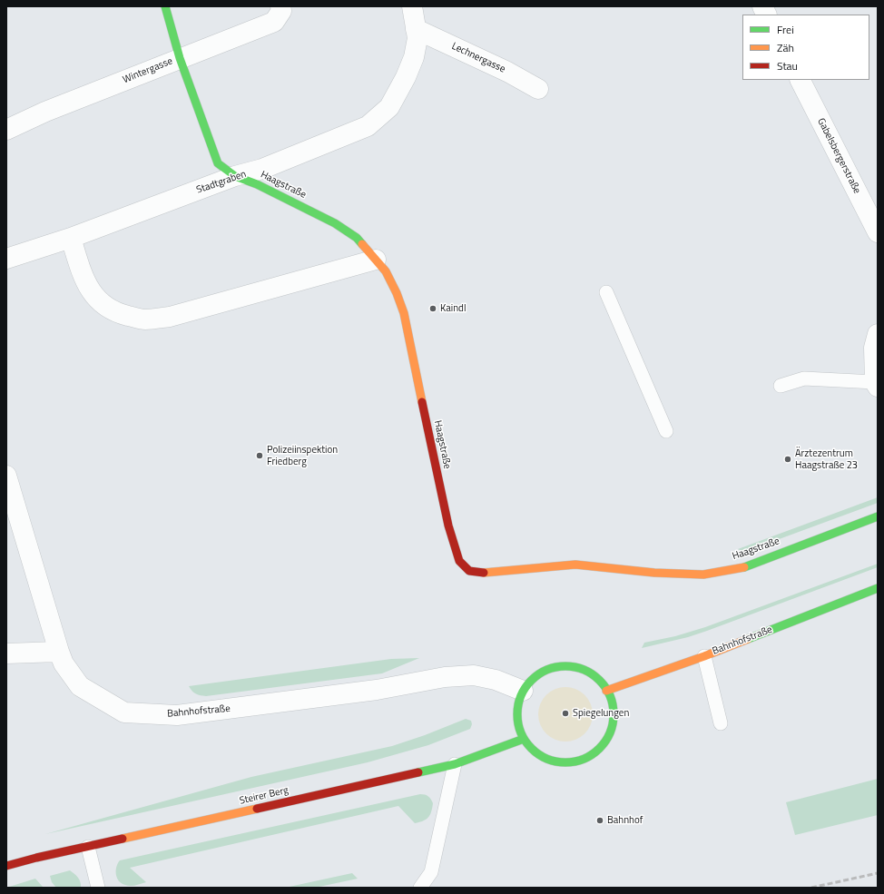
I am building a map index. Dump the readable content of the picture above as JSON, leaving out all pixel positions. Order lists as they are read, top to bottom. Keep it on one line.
{"streets":{"street":["Lechnergasse","Wintergasse","Gabelsbergerstraße","Stadtgraben","Haagstraße","Bahnhofstraße","Steirer Berg"]},"crossings":[["Lechnergasse","Stadtgraben"],["Wintergasse","Haagstraße"],["Stadtgraben","Haagstraße"],["Bahnhofstraße","Steirer Berg"]],"places":["Kaindl","Polizeiinspektion Friedberg","Ärztezentrum Haagstraße 23","Spiegelungen","Bahnhof"],"legend":["Frei","Zäh","Stau"]}
